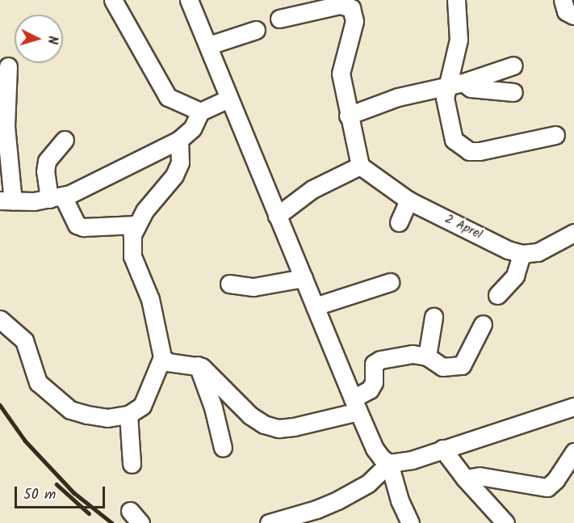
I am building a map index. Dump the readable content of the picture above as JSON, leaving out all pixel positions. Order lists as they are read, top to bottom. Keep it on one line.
{"streets":{"street":["2 Aprel"]},"scale_bar":"50 m","north":"right"}
